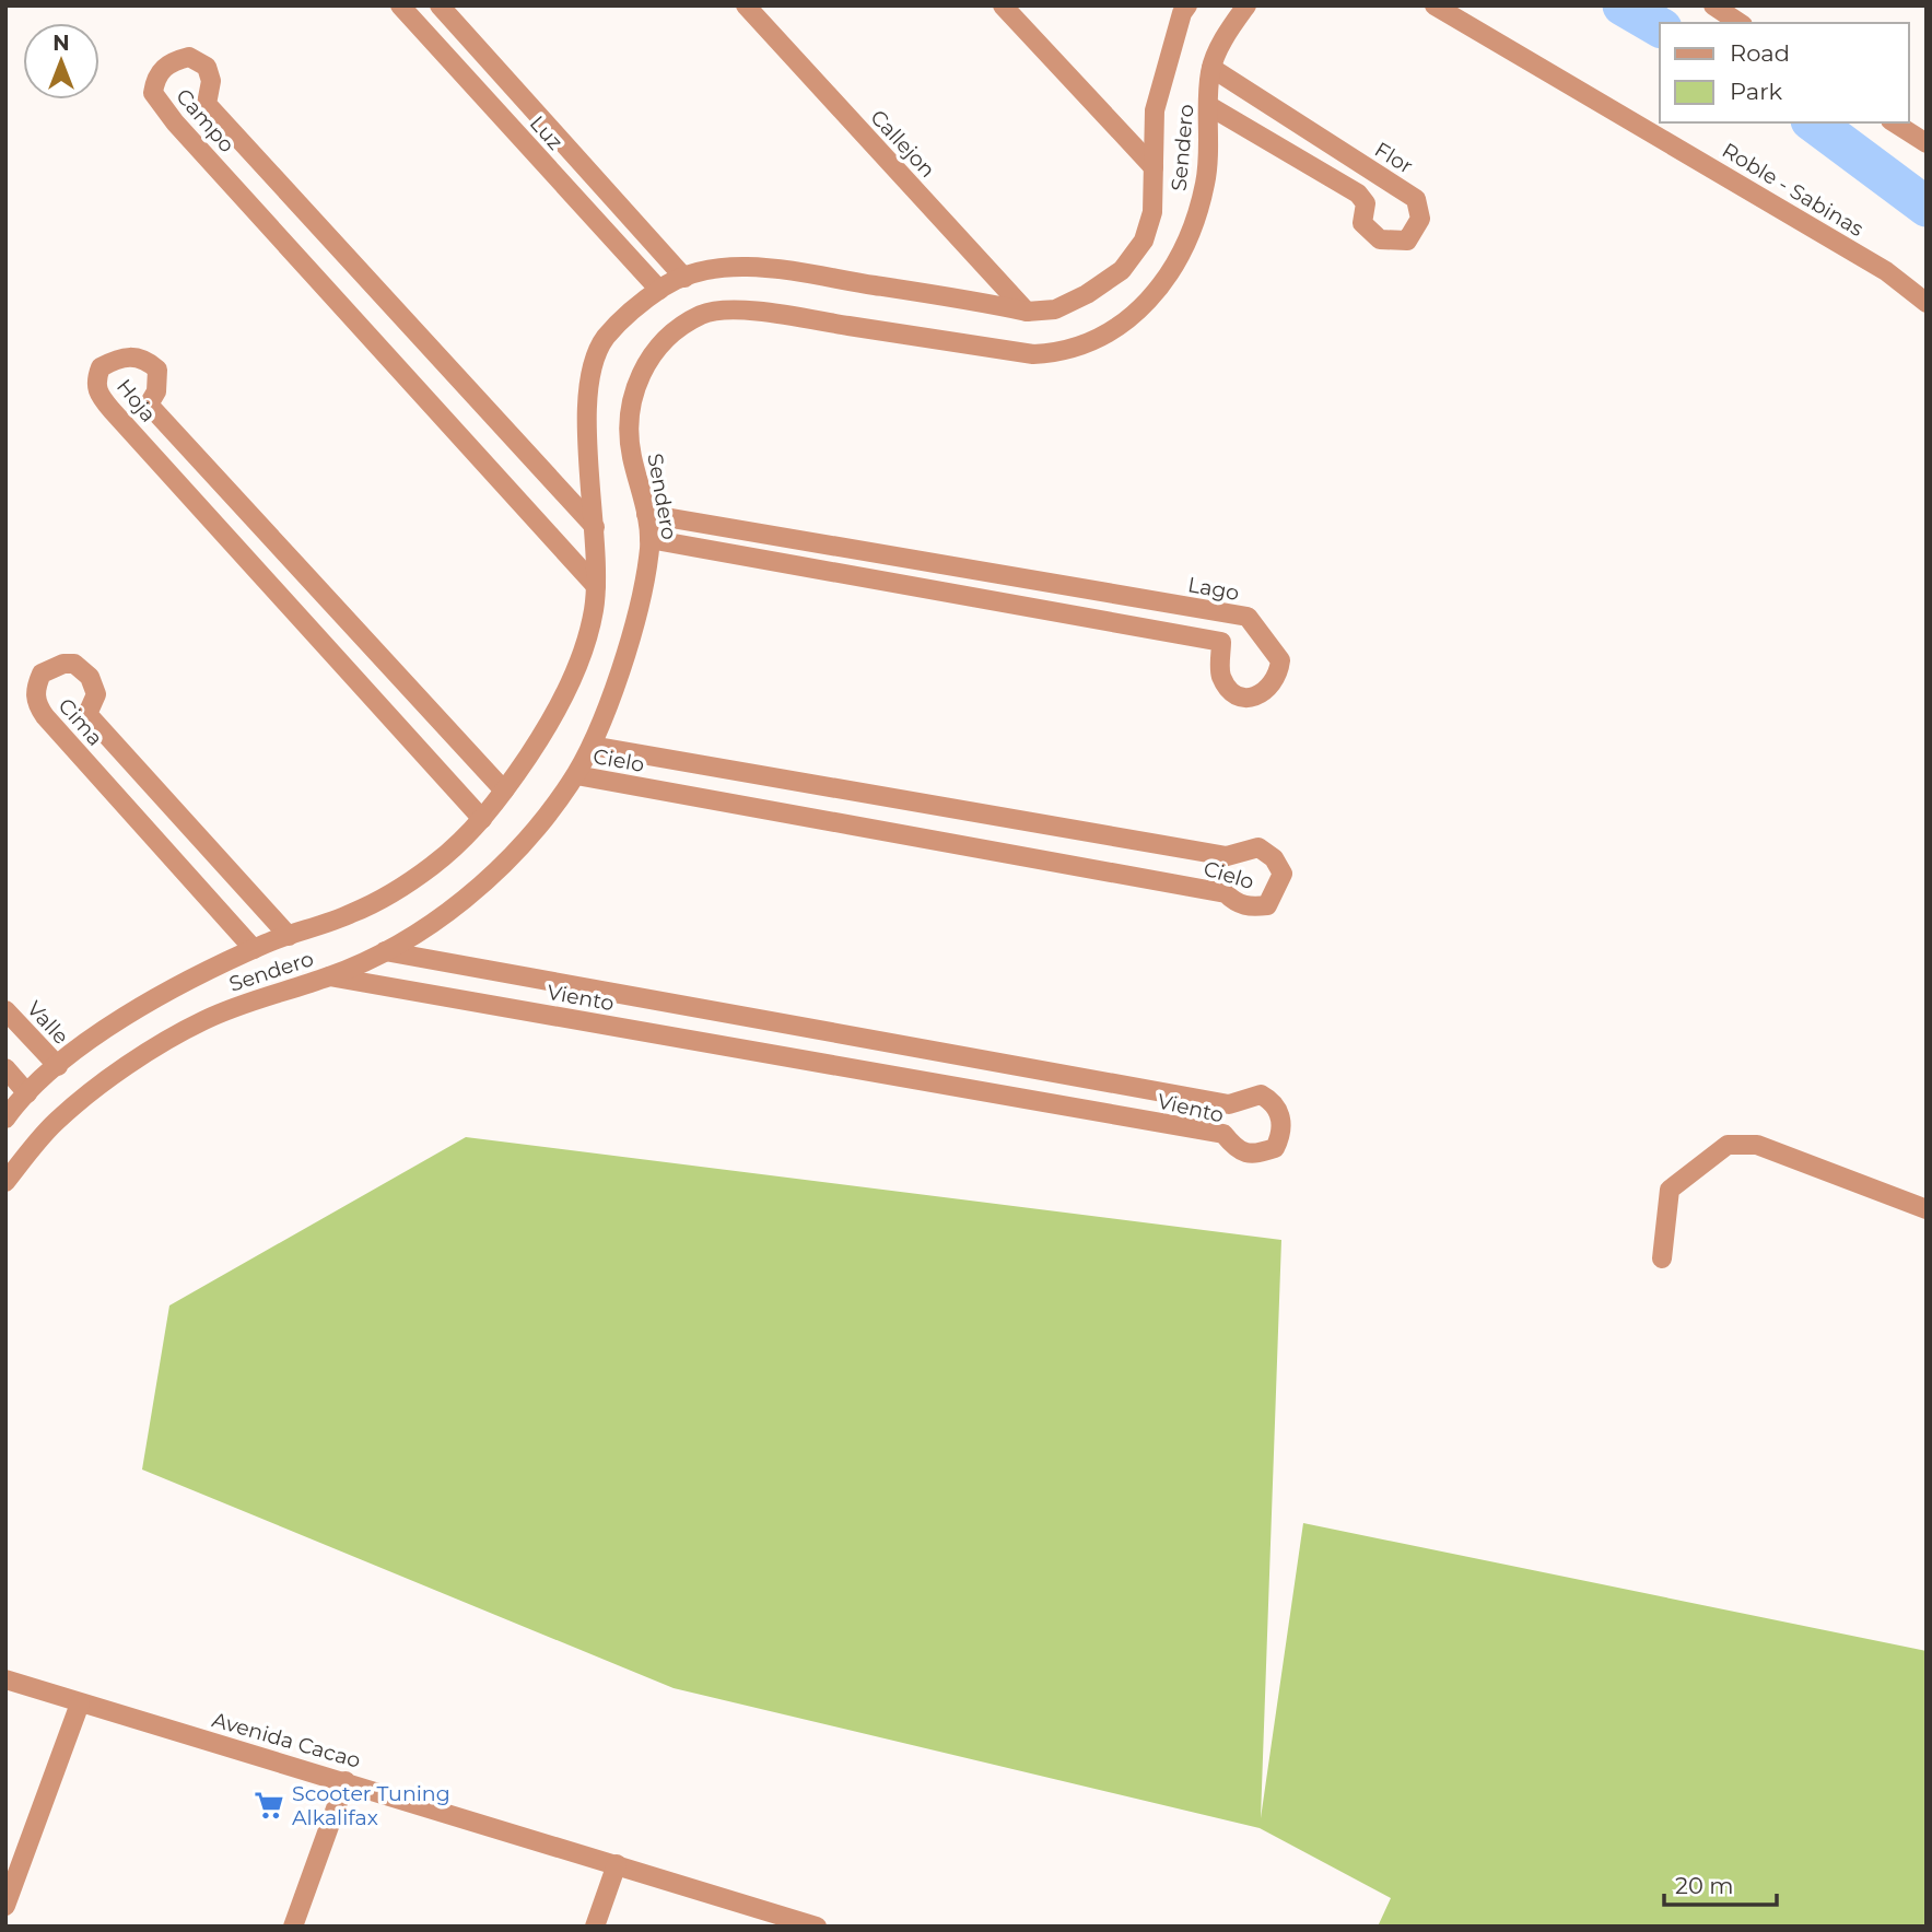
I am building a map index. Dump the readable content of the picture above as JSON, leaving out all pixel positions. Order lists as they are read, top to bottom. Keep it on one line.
{"streets":{"street":["Campo","Luz","Callejon","Sendero","Flor","Roble - Sabinas","Hoja","Lago","Cima","Cielo","Viento","Valle","Avenida Cacao"]},"crossings":[["Campo","Sendero"],["Luz","Sendero"],["Callejon","Sendero"],["Sendero","Flor"],["Sendero","Hoja"],["Sendero","Lago"],["Sendero","Cima"],["Sendero","Cielo"],["Sendero","Viento"],["Sendero","Valle"]],"places":{"supermarket":["Scooter Tuning Alkalifax"]},"legend":["Road","Park"],"scale_bar":"20 m","north":"top"}
